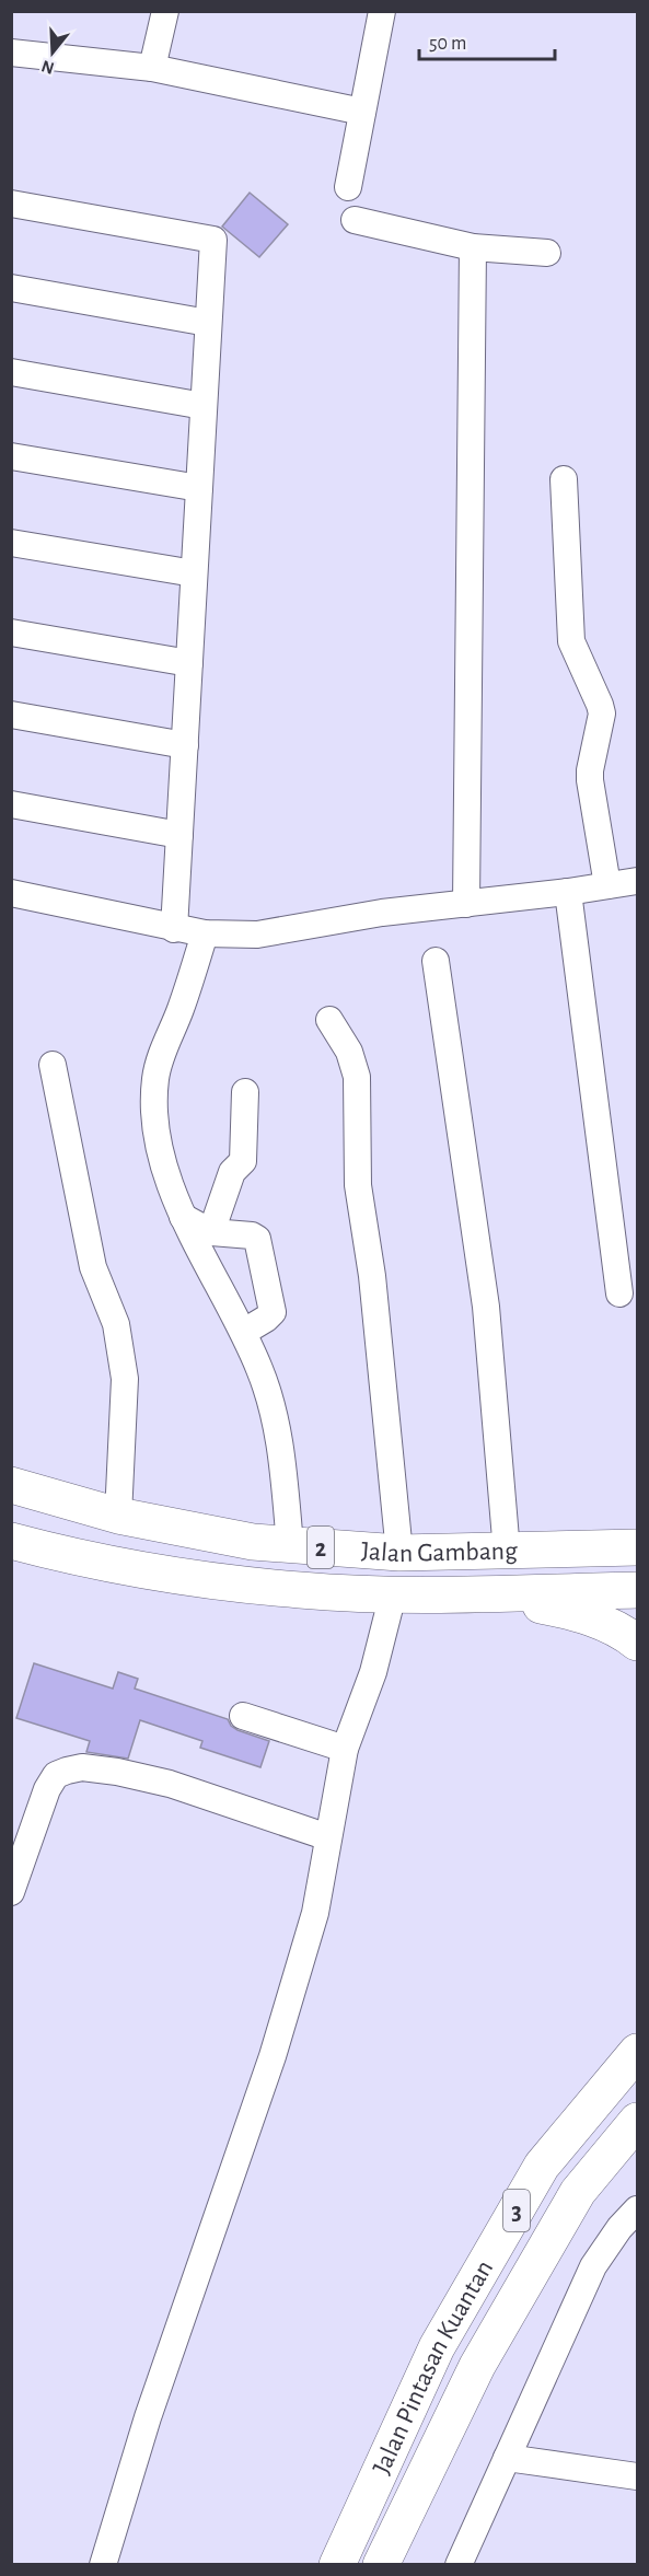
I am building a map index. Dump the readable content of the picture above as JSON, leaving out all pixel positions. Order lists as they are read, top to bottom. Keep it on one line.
{"streets":{"highway":["2","Jalan Gambang","3","Jalan Pintasan Kuantan"]},"scale_bar":"50 m","north":"bottom"}
